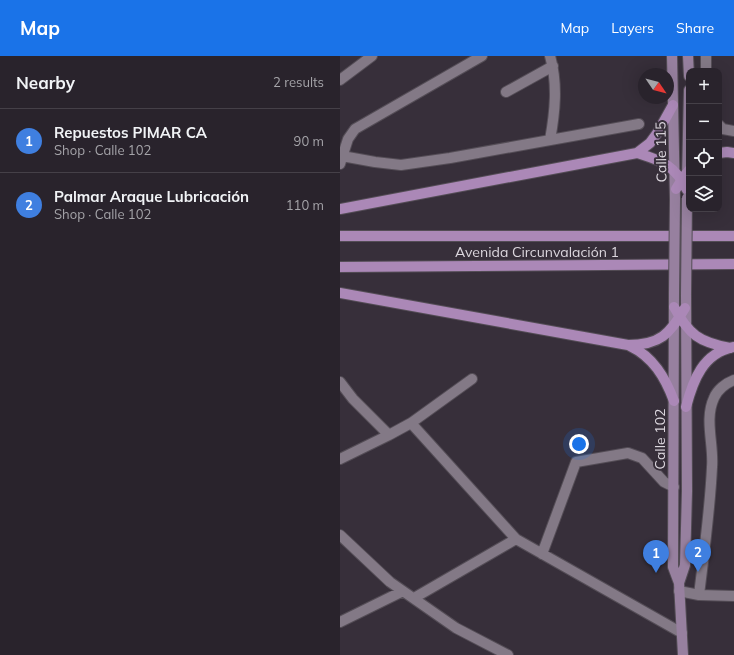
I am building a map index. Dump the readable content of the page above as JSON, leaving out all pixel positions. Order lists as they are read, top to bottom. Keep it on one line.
{"streets":{"main road":["Calle 115","Avenida Circunvalación 1","Calle 102"]},"crossings":[["Calle 115","Calle 102"]],"north":"bottom right","page":{"header":"Map","nav":["Map","Layers","Share"],"heading":["Nearby","2 results"],"map_buttons":["+","−"],"list":[{"mark":"1","name":"Repuestos PIMAR CA","note":"Shop · Calle 102","value":"90 m"},{"mark":"2","name":"Palmar Araque Lubricación","note":"Shop · Calle 102","value":"110 m"}],"pins":["2","1"]}}
